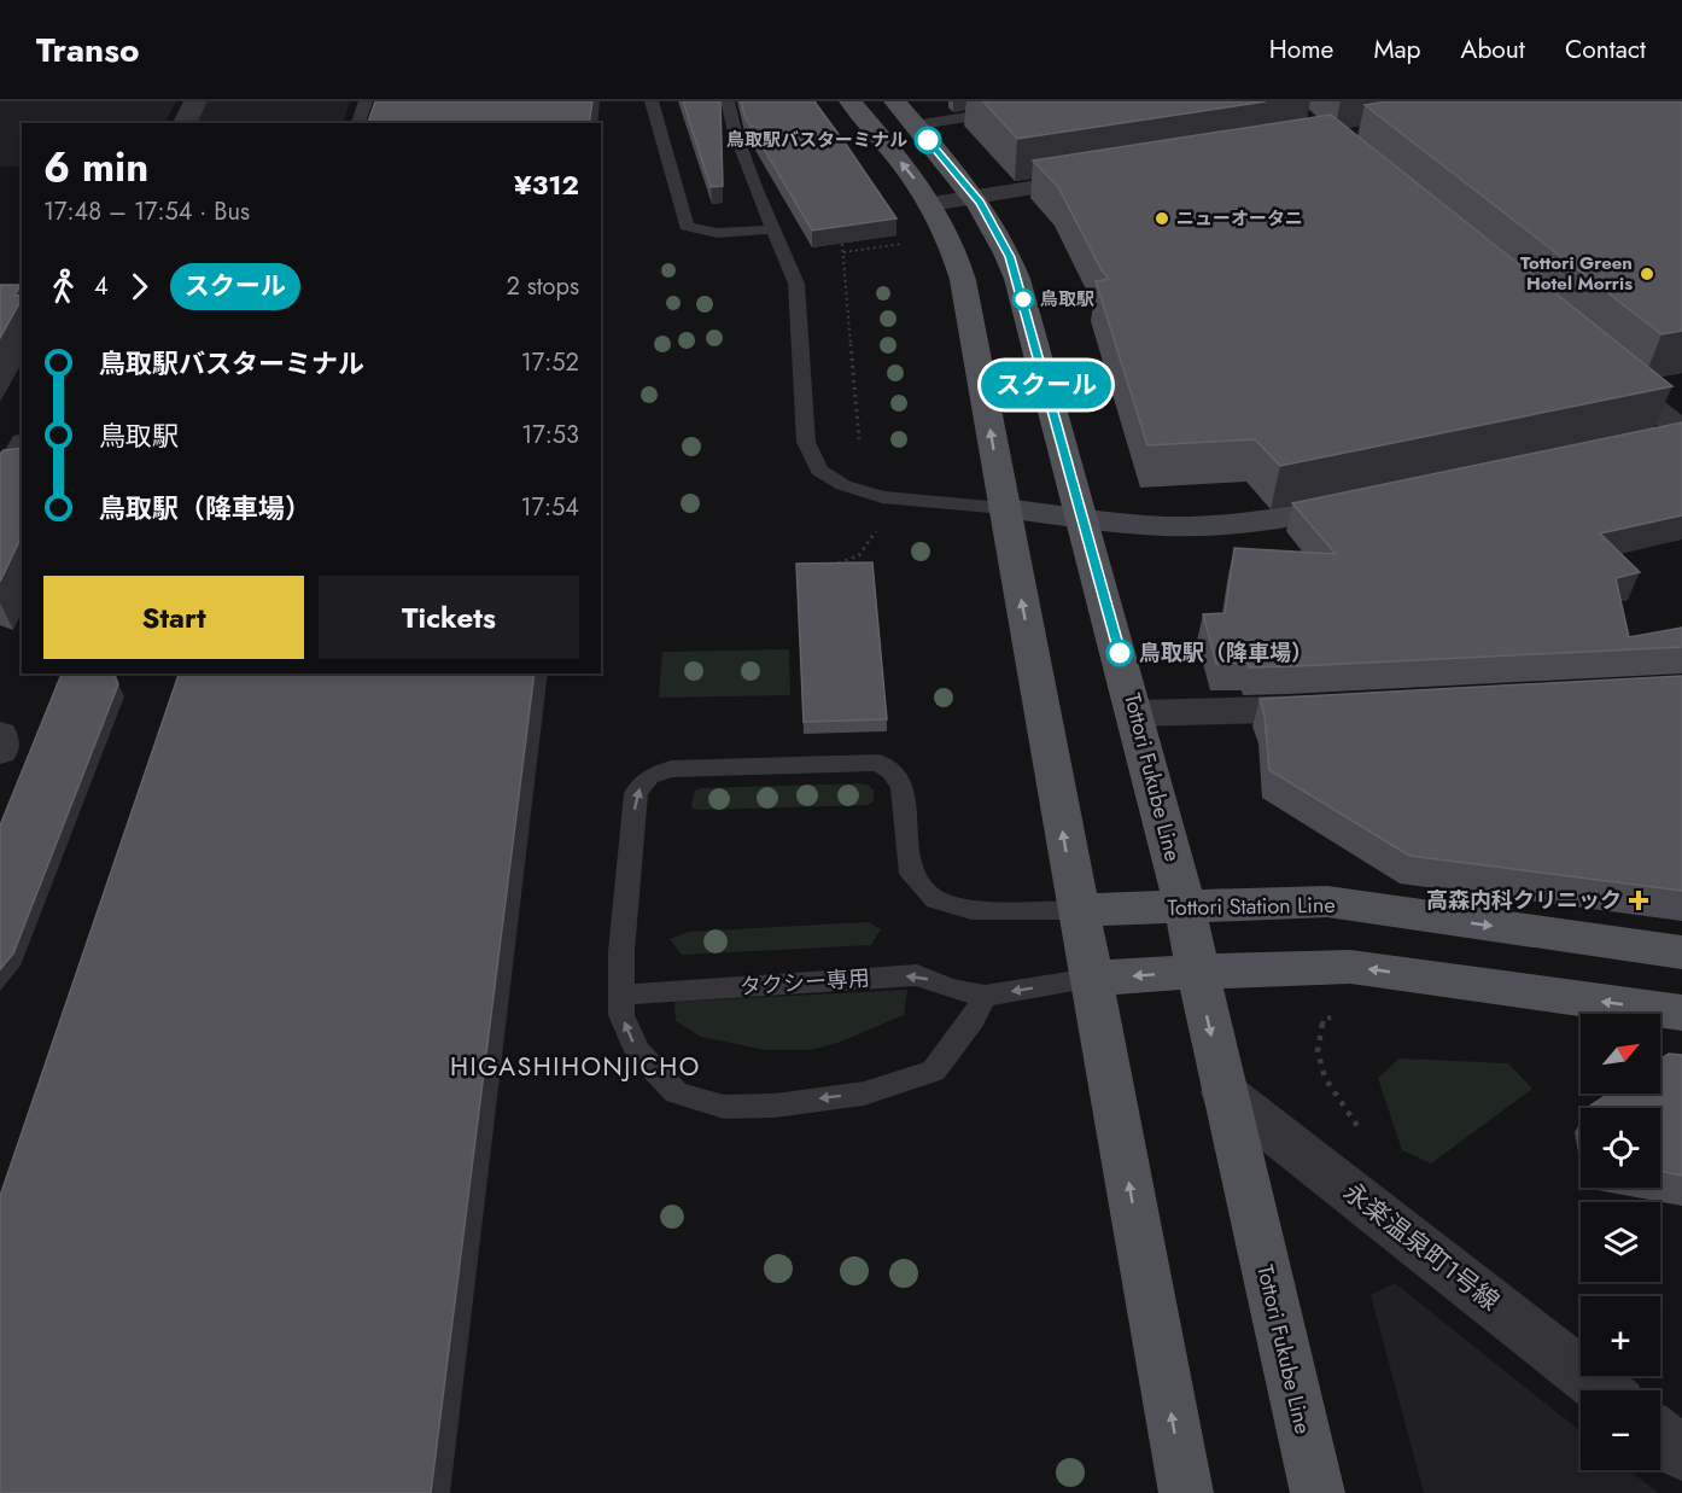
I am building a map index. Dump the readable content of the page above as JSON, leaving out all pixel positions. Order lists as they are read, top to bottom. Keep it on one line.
{"streets":{"main road":["Tottori Fukube Line","Tottori Station Line"],"street":["永楽温泉町1号線"],"lane":["タクシー専用"]},"crossings":[["Tottori Fukube Line","Tottori Station Line"],["Tottori Fukube Line","永楽温泉町1号線"]],"one_way":["タクシー専用"],"districts":["HIGASHIHONJICHO"],"places":{"other":["鳥取駅バスターミナル","ニューオータニ","Tottori Green Hotel Morris","鳥取駅","鳥取駅（降車場）"],"health":["高森内科クリニック"]},"lines":["bus line スクール"],"north":"top right","page":{"header":"Transo","nav":["Home","Map","About","Contact"],"on_map":"スクール","heading":["6 min","17:48 – 17:54 · Bus","¥312"],"legs":["4","スクール","2 stops"],"list":[{"name":"鳥取駅バスターミナル","value":"17:52"},{"name":"鳥取駅","value":"17:53"},{"name":"鳥取駅（降車場）","value":"17:54"}],"buttons":["Start","Tickets"],"map_buttons":["+","−"]}}
